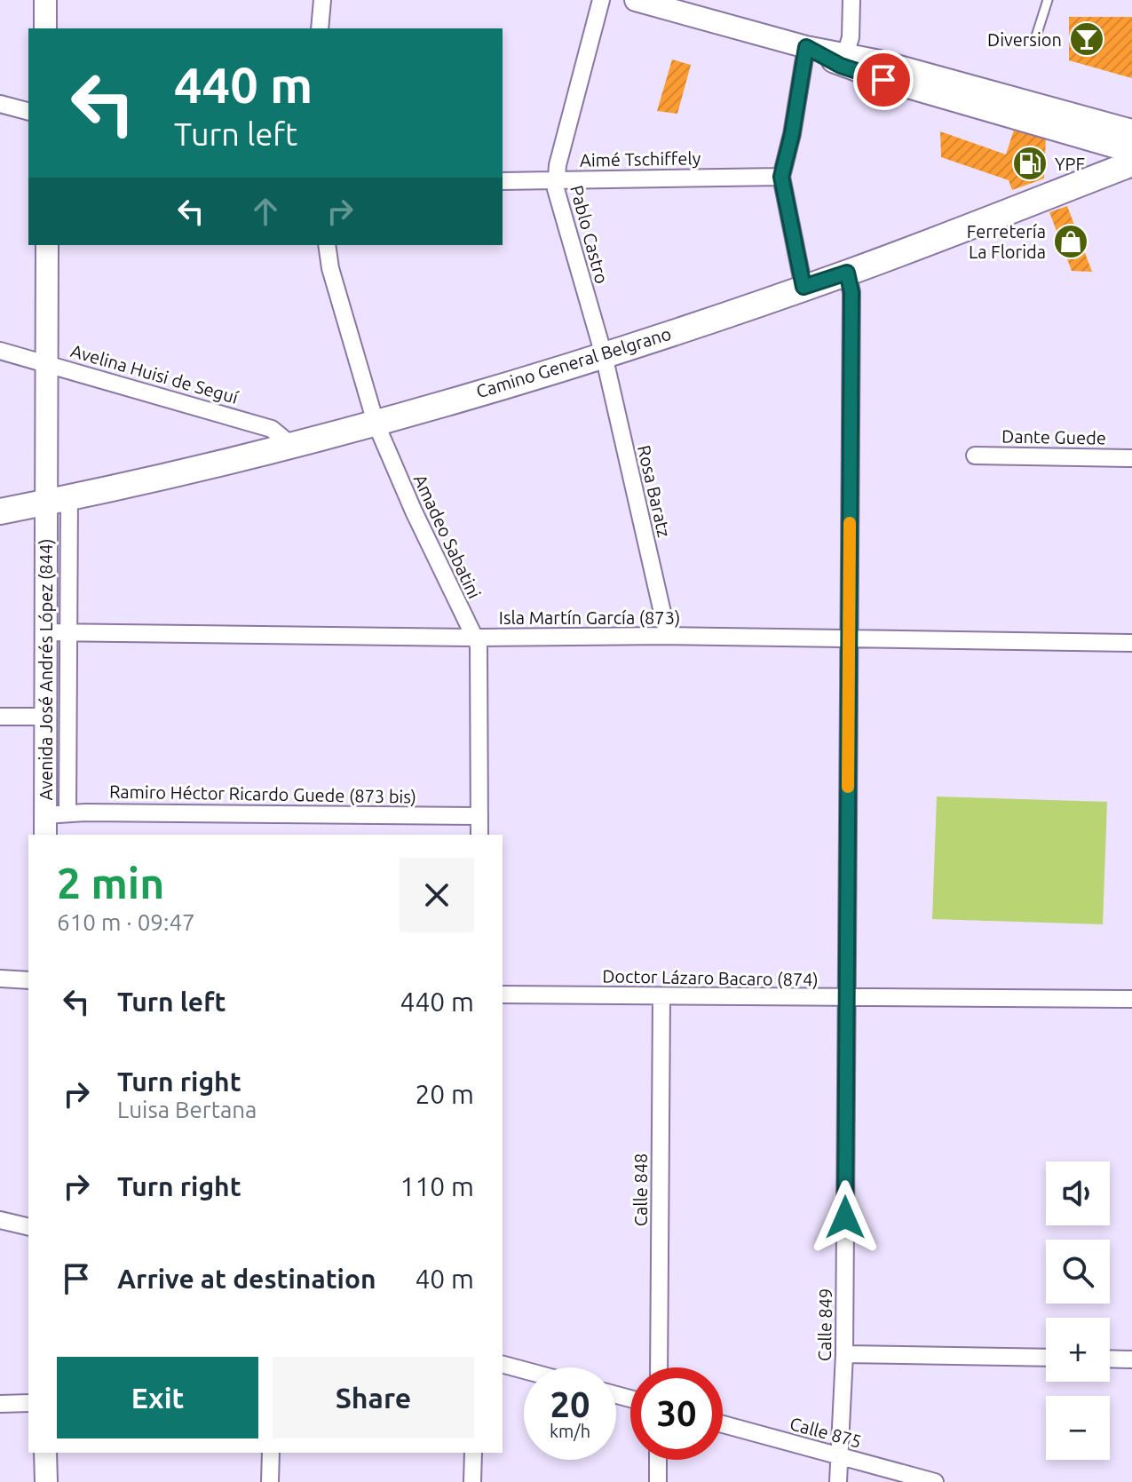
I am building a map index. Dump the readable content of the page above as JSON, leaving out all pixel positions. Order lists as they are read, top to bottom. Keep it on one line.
{"streets":{"main road":["Camino General Belgrano","Avenida José Andrés López (844)"],"street":["Aimé Tschiffely","Pablo Castro","Avelina Huisi de Seguí","Dante Guede","Rosa Baratz","Amadeo Sabatini","Isla Martín García (873)","Ramiro Héctor Ricardo Guede (873 bis)","Doctor Lázaro Bacaro (874)","Calle 848","Calle 849","Calle 875"]},"crossings":[["Aimé Tschiffely","Pablo Castro"],["Pablo Castro","Camino General Belgrano"],["Pablo Castro","Rosa Baratz"],["Camino General Belgrano","Avelina Huisi de Seguí"],["Camino General Belgrano","Rosa Baratz"],["Camino General Belgrano","Amadeo Sabatini"],["Camino General Belgrano","Avenida José Andrés López (844)"],["Camino General Belgrano","Calle 849"],["Avelina Huisi de Seguí","Avenida José Andrés López (844)"],["Rosa Baratz","Isla Martín García (873)"],["Amadeo Sabatini","Isla Martín García (873)"],["Amadeo Sabatini","Ramiro Héctor Ricardo Guede (873 bis)"],["Isla Martín García (873)","Avenida José Andrés López (844)"],["Isla Martín García (873)","Calle 849"],["Avenida José Andrés López (844)","Ramiro Héctor Ricardo Guede (873 bis)"],["Doctor Lázaro Bacaro (874)","Calle 848"],["Doctor Lázaro Bacaro (874)","Calle 849"],["Calle 849","Calle 875"]],"places":{"bar":["Diversion"],"fuel station":["YPF"],"shop":["Ferretería La Florida"]},"page":{"turn":["440 m","Turn left"],"heading":["2 min","610 m · 09:47"],"list":[{"name":"Turn left","value":"440 m"},{"name":"Turn right","note":"Luisa Bertana","value":"20 m"},{"name":"Turn right","value":"110 m"},{"name":"Arrive at destination","value":"40 m"}],"map_buttons":["+","−"],"buttons":["Exit","Share"],"speed":"20 km/h","limit":"30"}}
